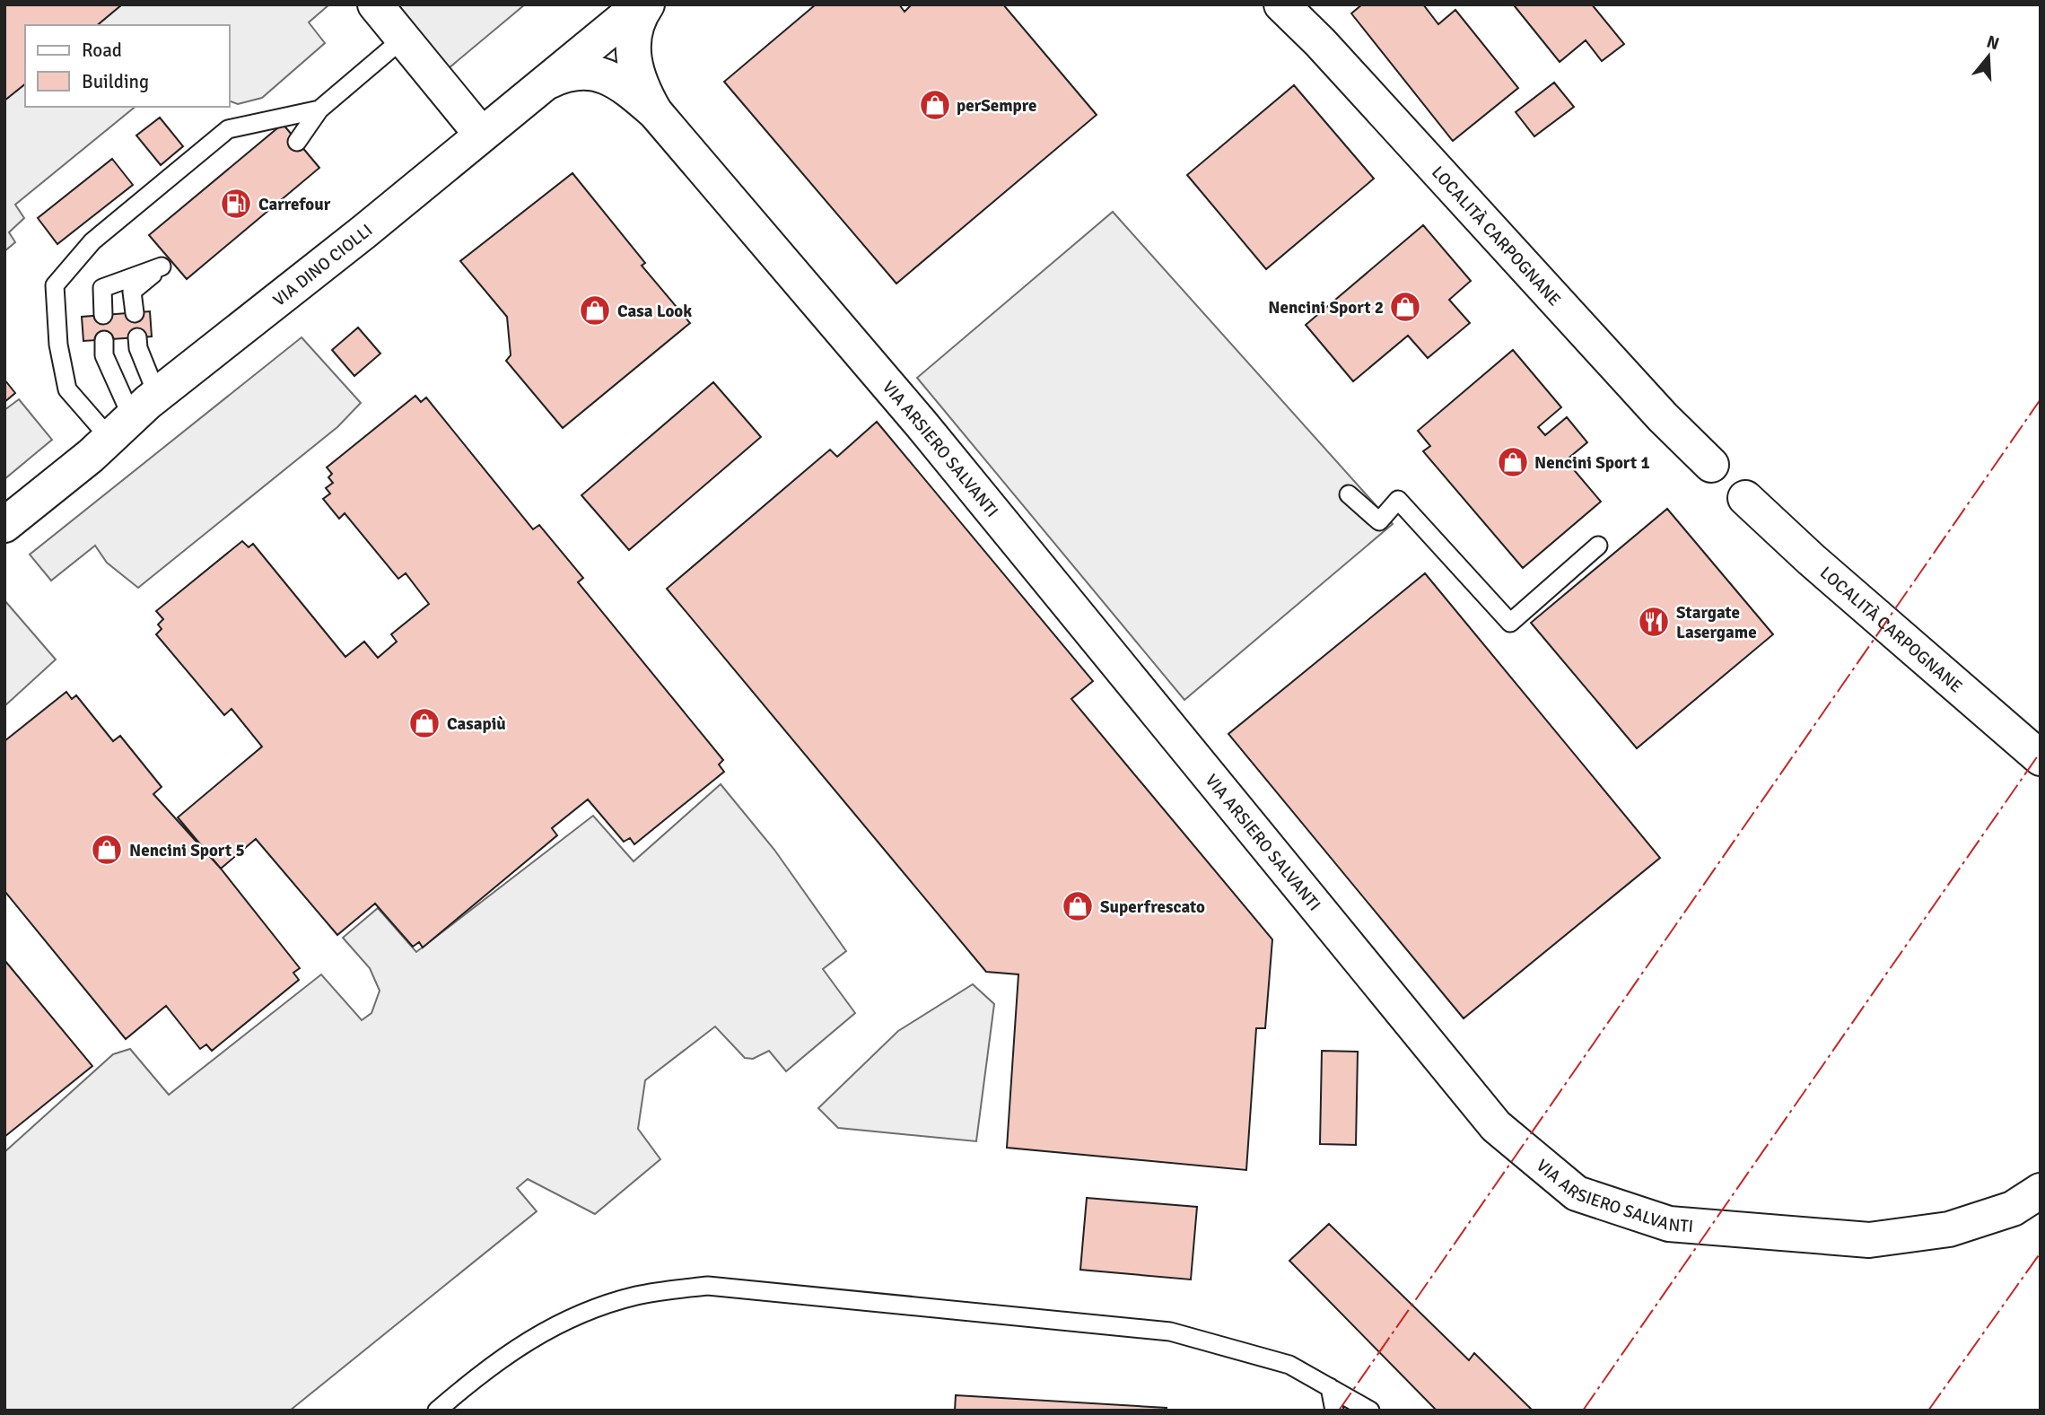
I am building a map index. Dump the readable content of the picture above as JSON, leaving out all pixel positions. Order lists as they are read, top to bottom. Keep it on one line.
{"streets":{"street":["LOCALITÀ CARPOGNANE","VIA DINO CIOLLI","VIA ARSIERO SALVANTI"]},"crossings":[["VIA DINO CIOLLI","VIA ARSIERO SALVANTI"]],"places":{"shop":["perSempre","Nencini Sport 2","Casa Look","Nencini Sport 1","Casapiù","Nencini Sport 5","Superfrescato"],"fuel station":["Carrefour"],"restaurant":["Stargate Lasergame"]},"legend":["Road","Building"],"north":"top"}
